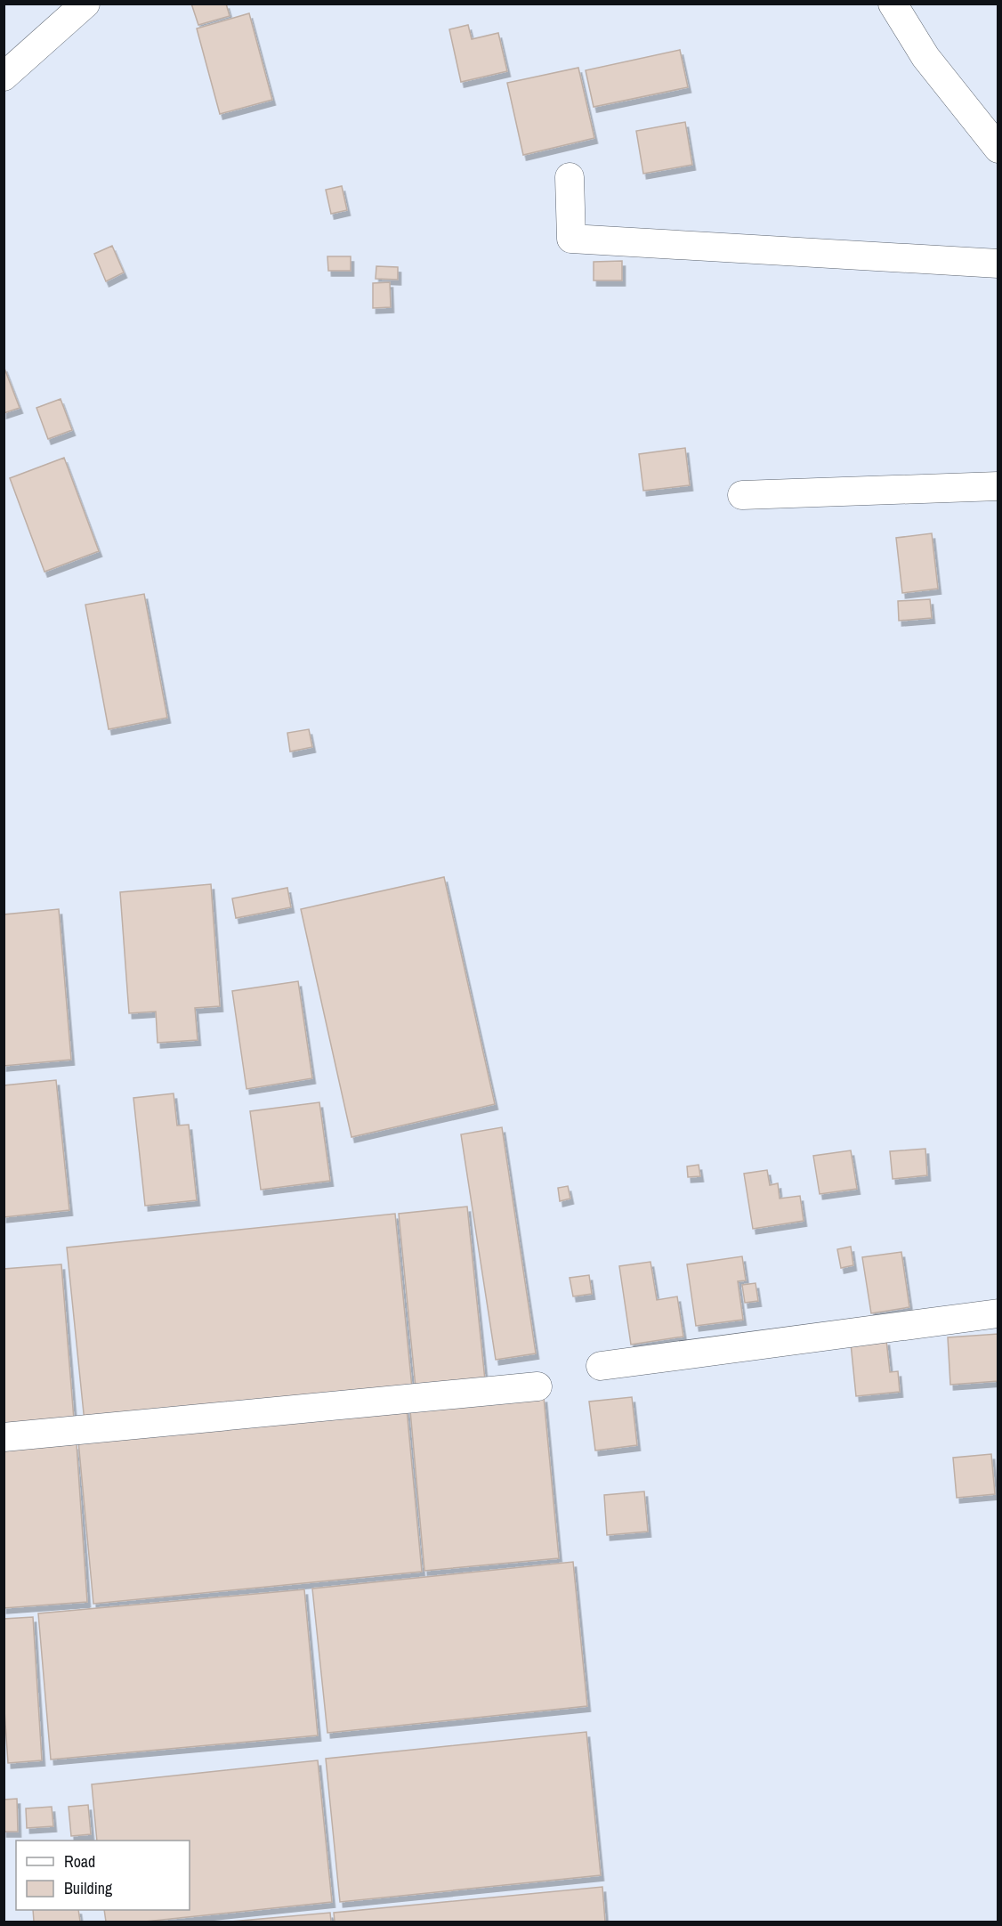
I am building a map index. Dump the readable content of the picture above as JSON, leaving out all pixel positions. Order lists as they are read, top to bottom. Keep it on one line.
{"legend":["Road","Building"]}
